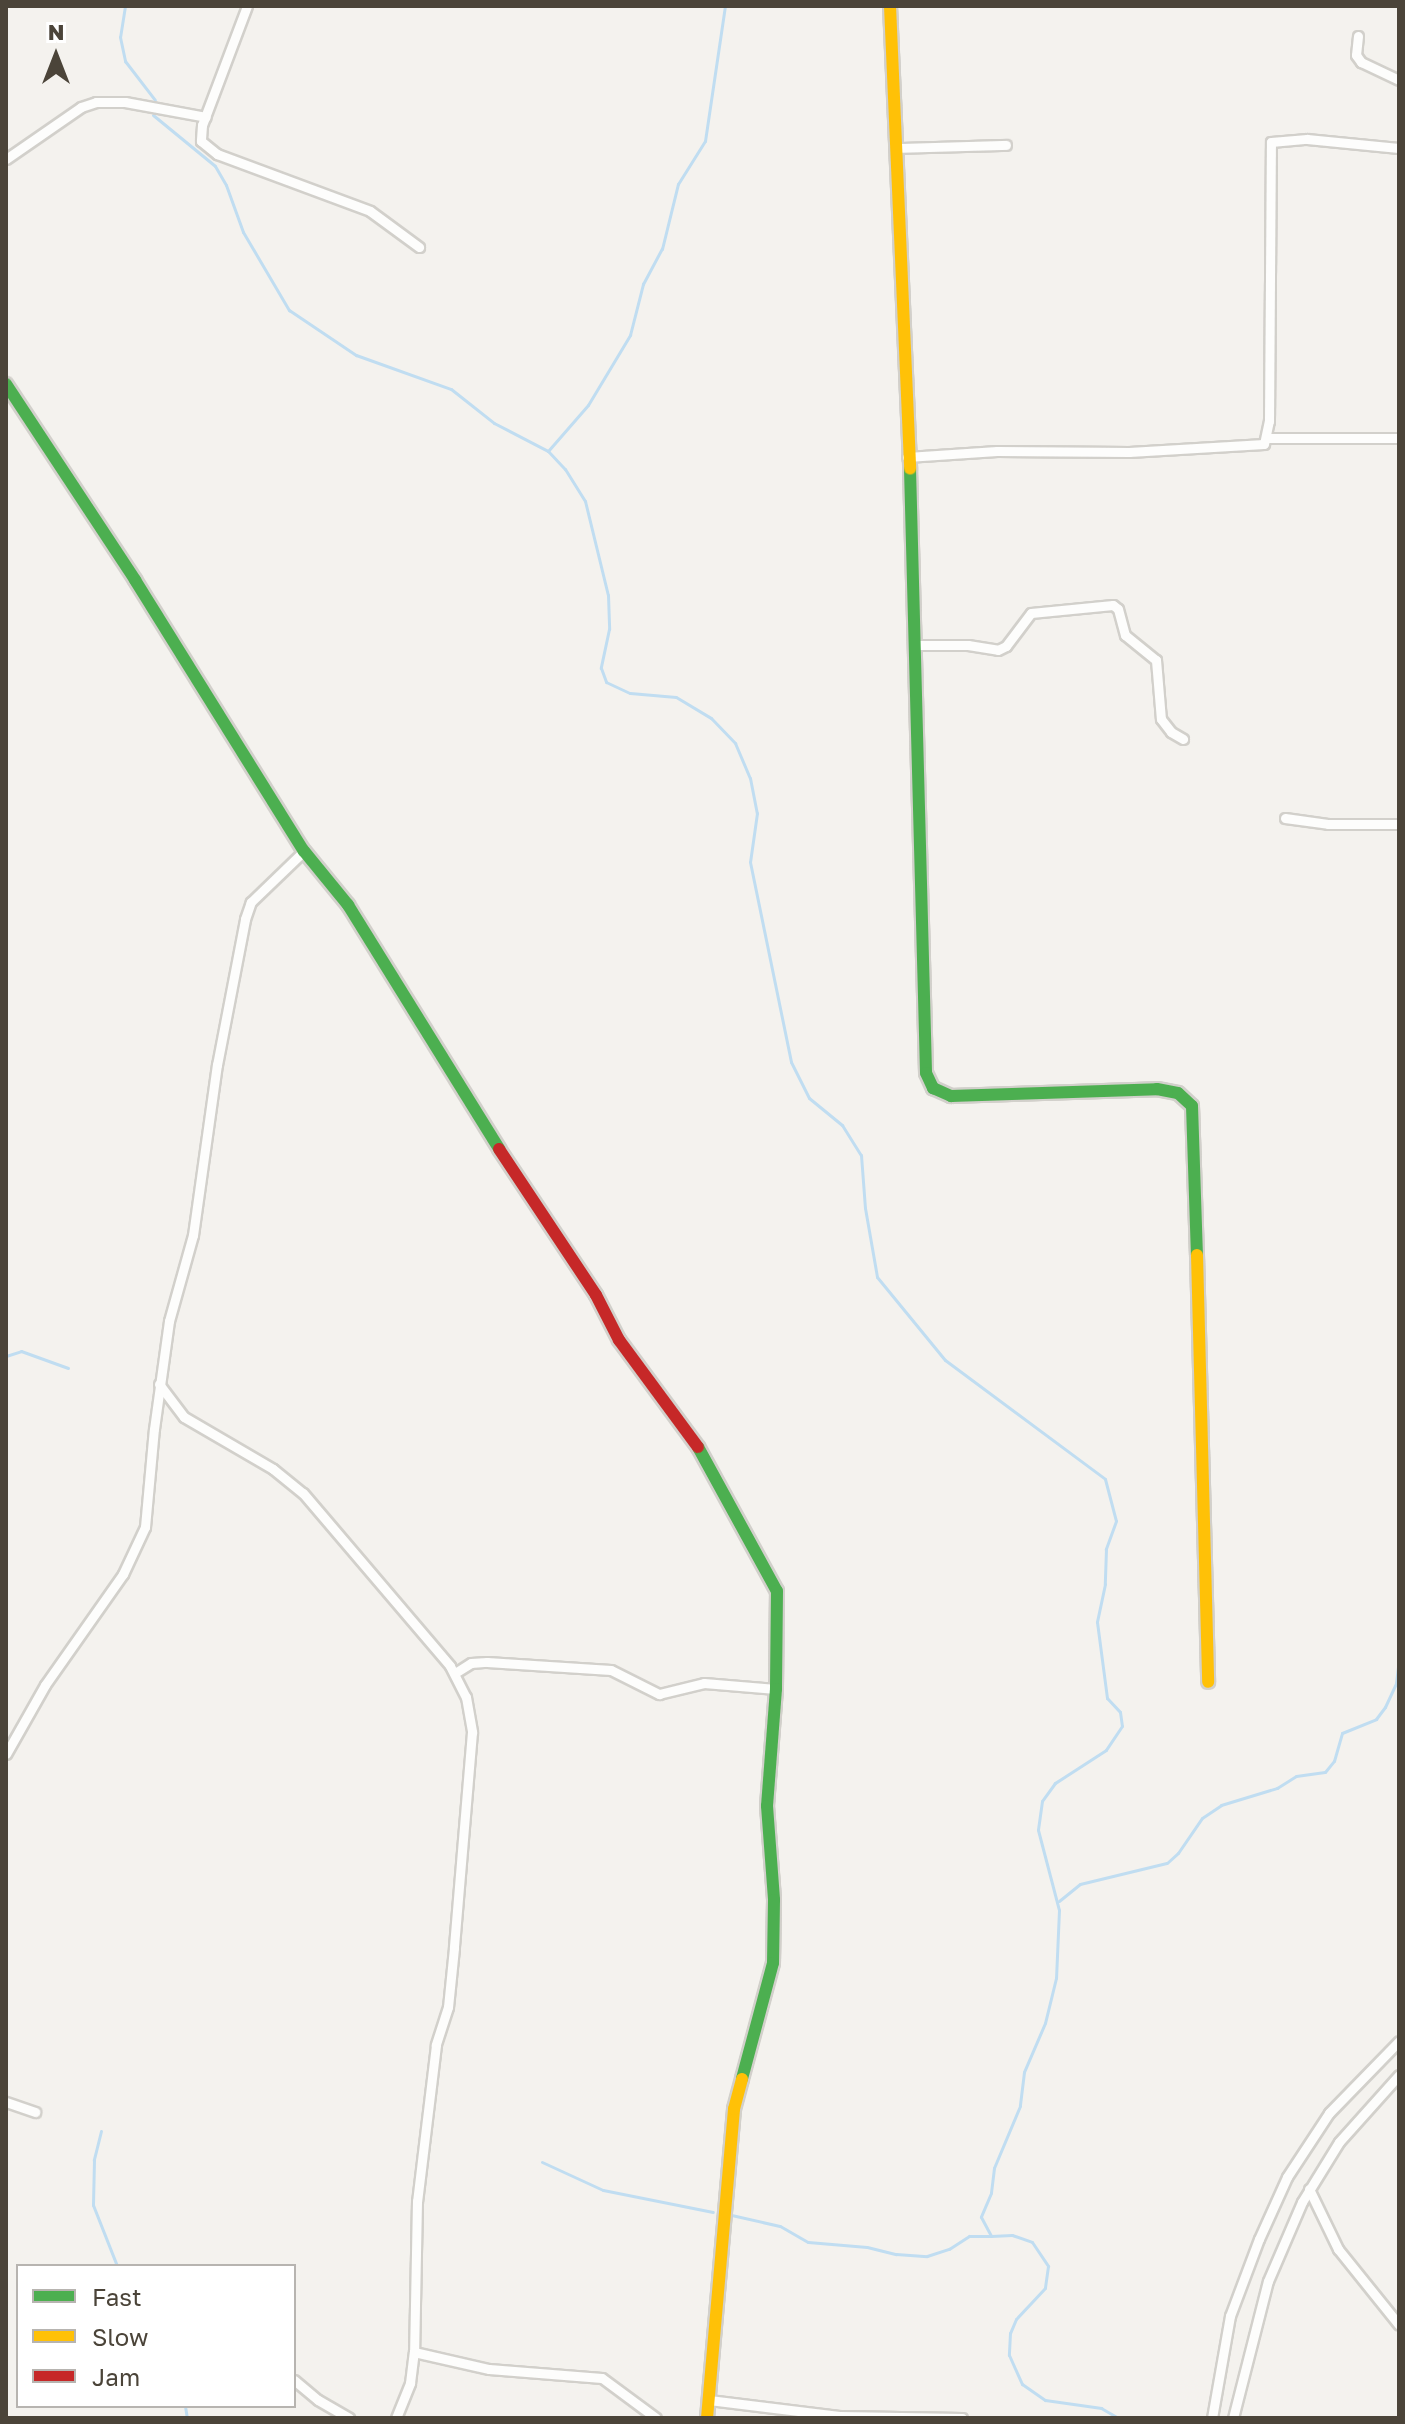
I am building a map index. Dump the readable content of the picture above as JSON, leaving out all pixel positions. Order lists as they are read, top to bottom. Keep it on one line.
{"legend":["Fast","Slow","Jam"],"north":"top"}
